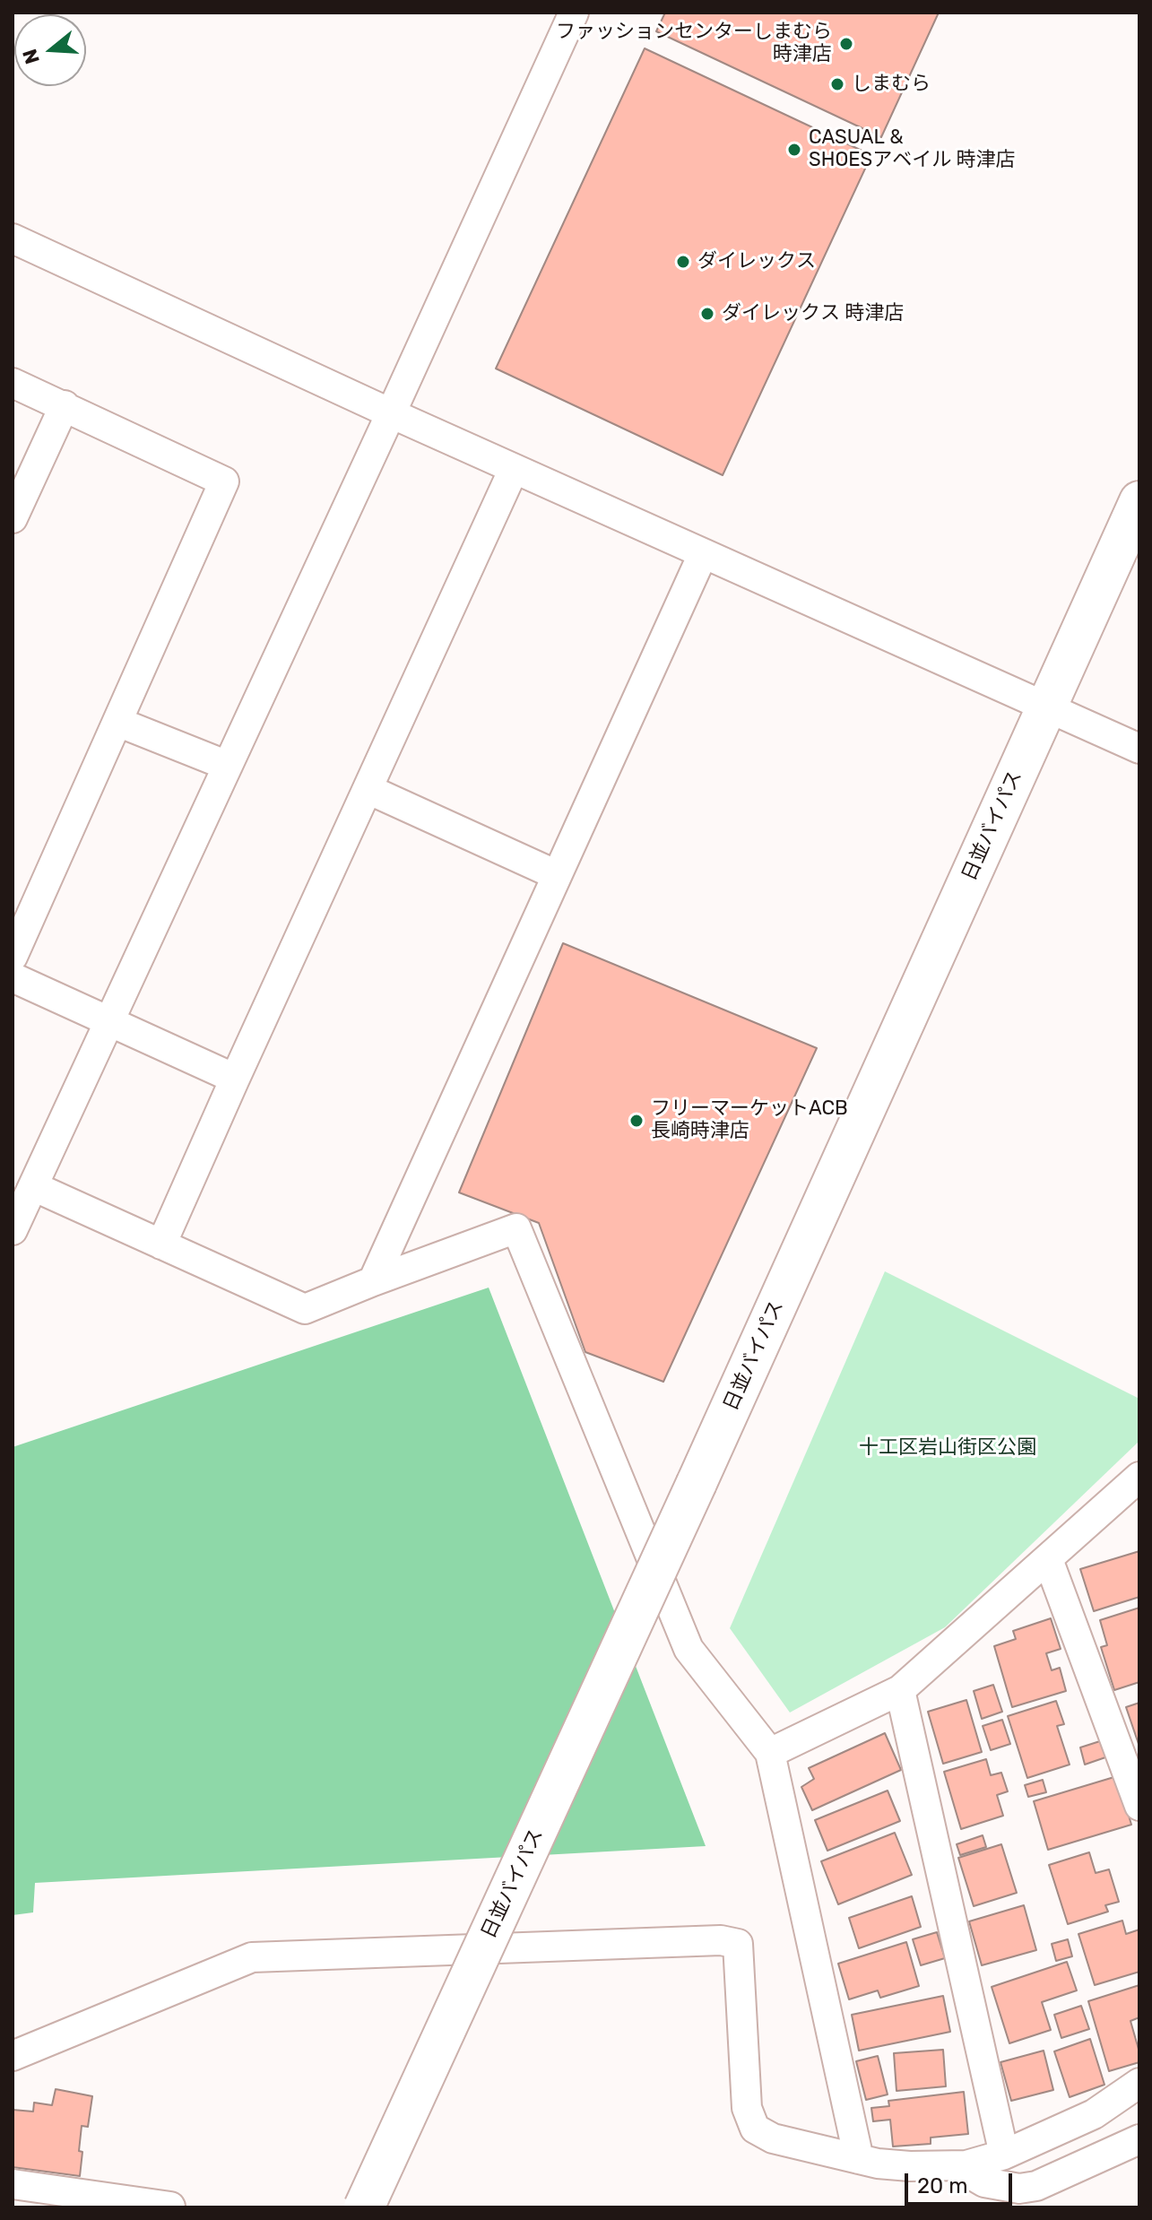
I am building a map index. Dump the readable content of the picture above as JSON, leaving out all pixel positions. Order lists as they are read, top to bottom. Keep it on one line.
{"streets":{"highway":["日並バイパス"]},"parks":["十工区岩山街区公園"],"places":["ファッションセンターしまむら 時津店","しまむら","CASUAL & SHOESアベイル 時津店","ダイレックス","ダイレックス 時津店","フリーマーケットACB 長崎時津店"],"scale_bar":"20 m","north":"left"}
